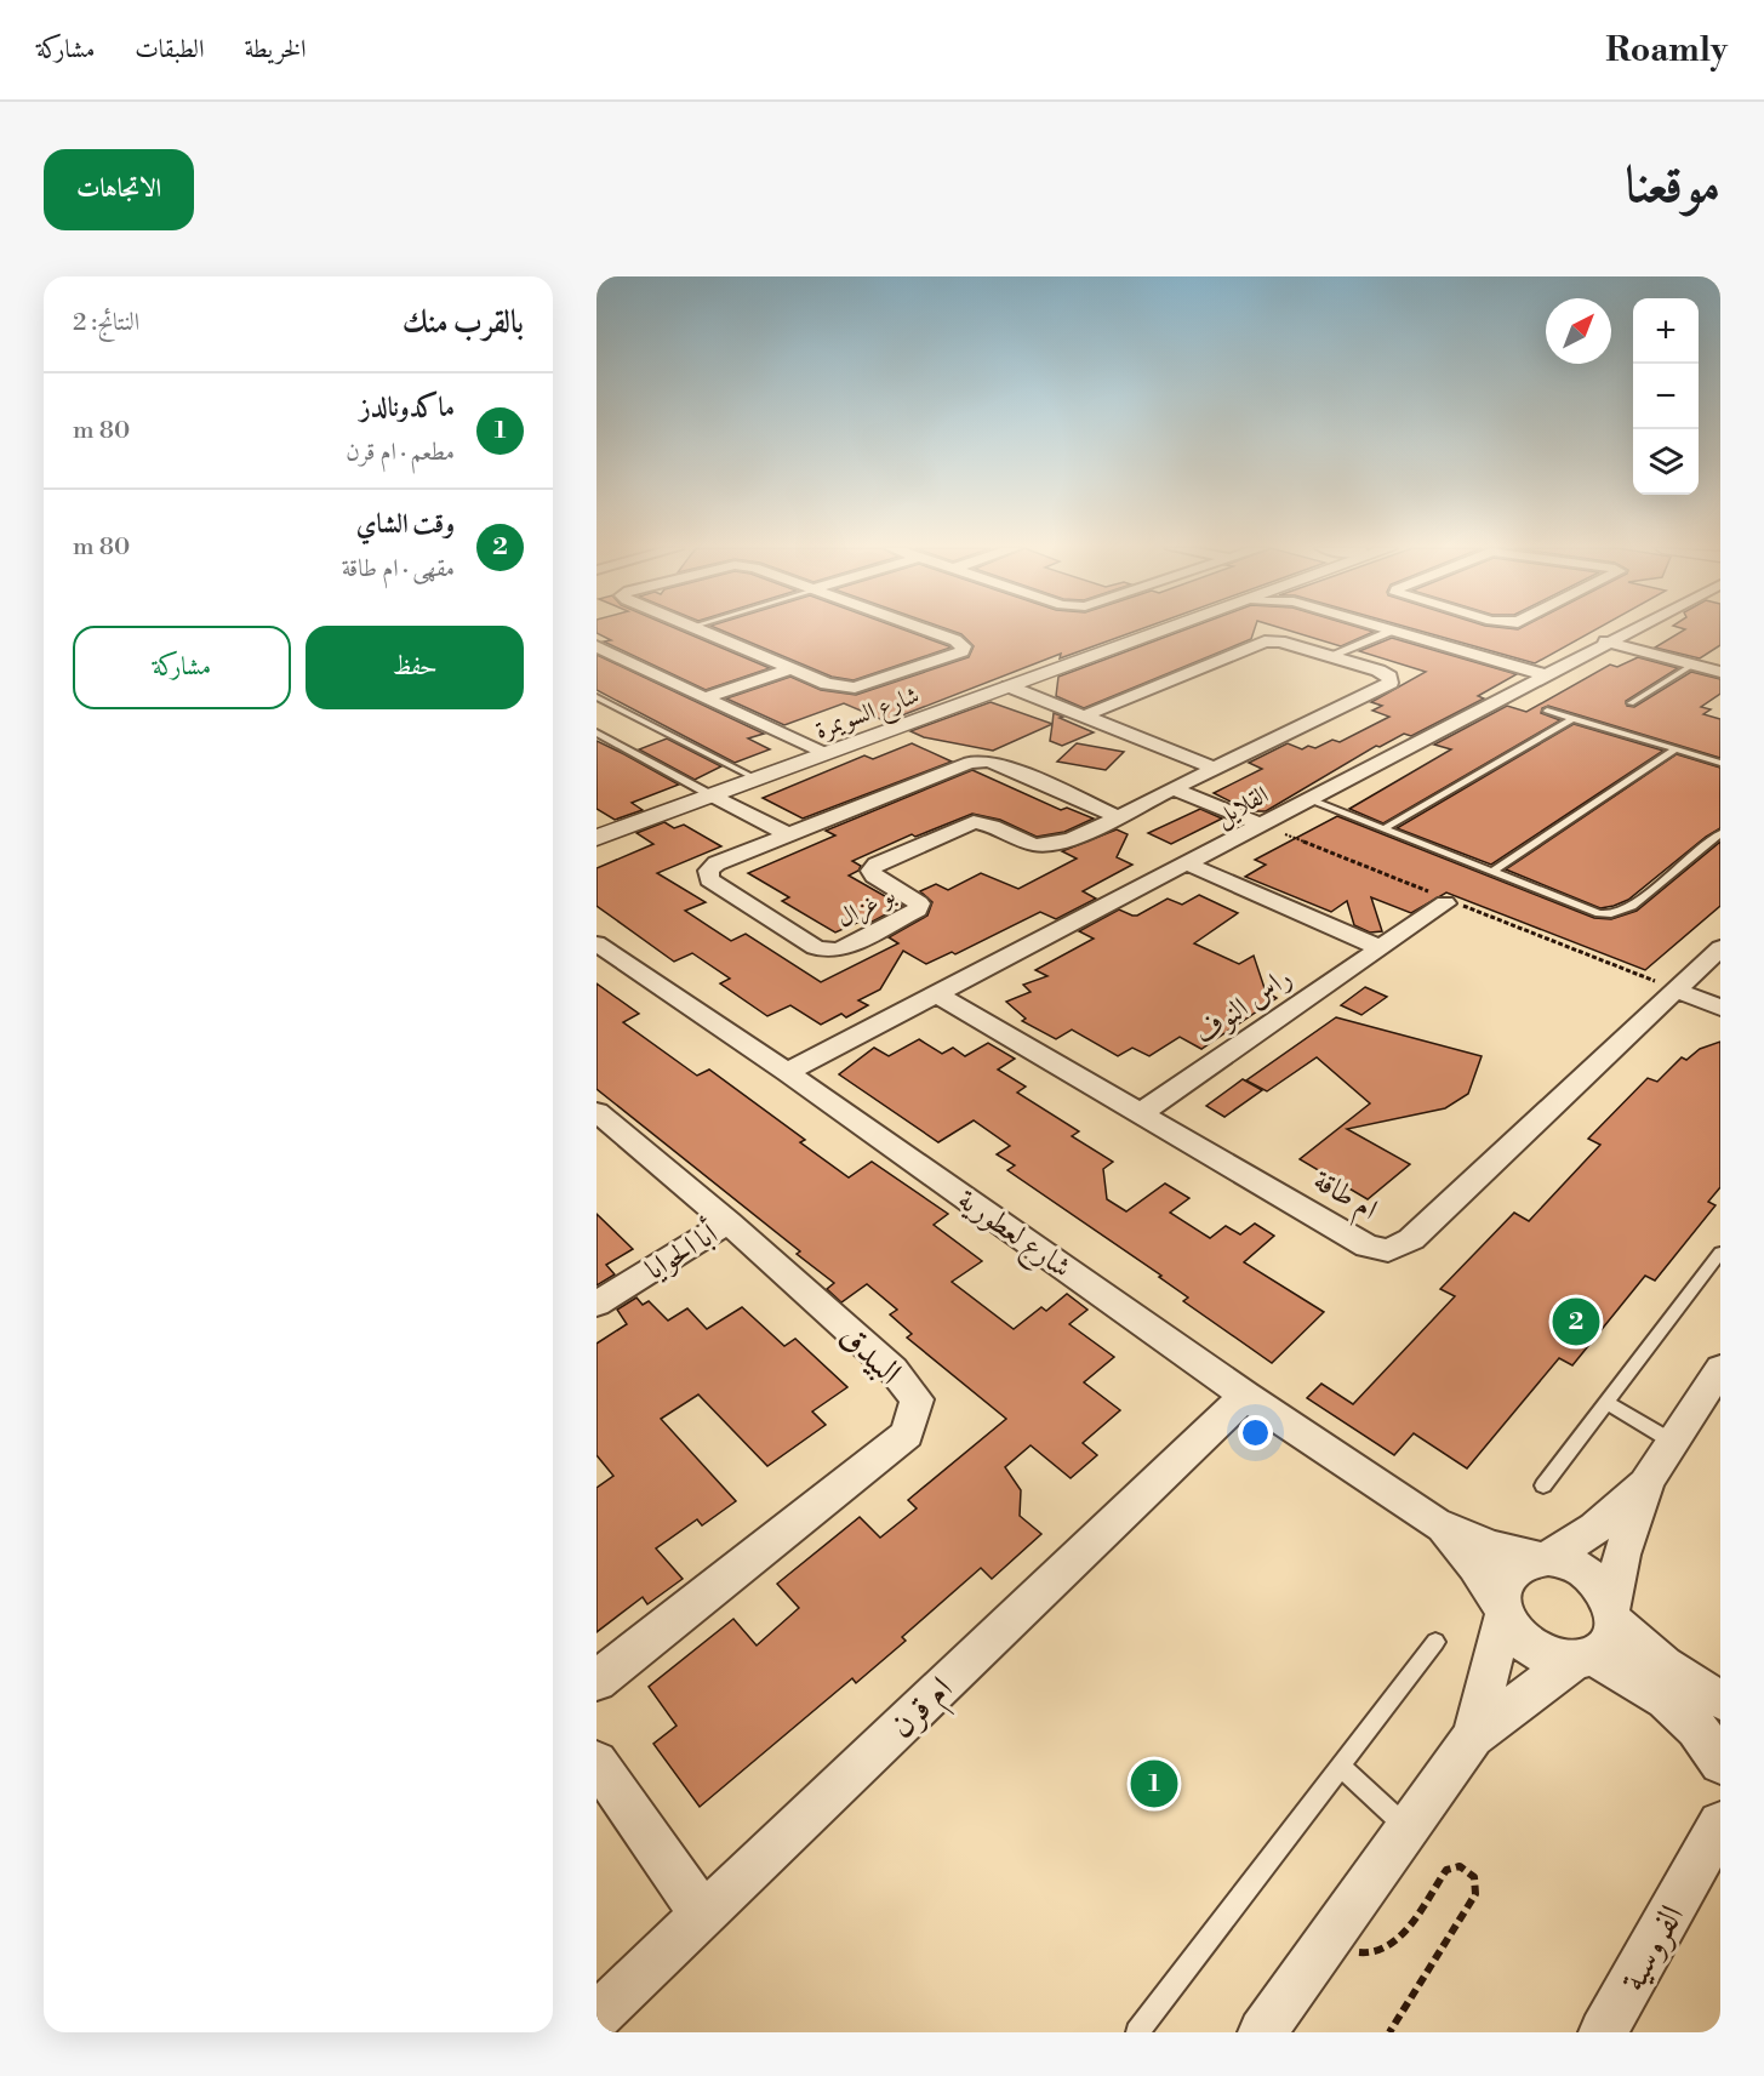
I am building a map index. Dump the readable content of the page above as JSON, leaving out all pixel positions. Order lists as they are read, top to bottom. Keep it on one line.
{"streets":{"street":["شارع السويمرة","القلايل","بو غزال","راس النوف","ام طاقة","شارع لعطورية","أبا الحوايا","البيدق","ام قرن","الفروسية"]},"crossings":[["القلايل","ام طاقة"],["القلايل","شارع لعطورية"],["راس النوف","ام طاقة"],["شارع لعطورية","ام قرن"],["أبا الحوايا","البيدق"]],"north":"top right","page":{"header":"Roamly","nav":["الخريطة","الطبقات","مشاركة"],"title":"موقعنا","buttons":["الاتجاهات",["حفظ","مشاركة"]],"heading":["بالقرب منك","النتائج: 2"],"map_buttons":["+","−"],"list":[{"mark":"1","name":"ماكدونالدز","note":"مطعم · ام قرن","value":"80 m"},{"mark":"2","name":"وقت الشاي","note":"مقهى · ام طاقة","value":"80 m"}],"pins":["2","1"]}}
